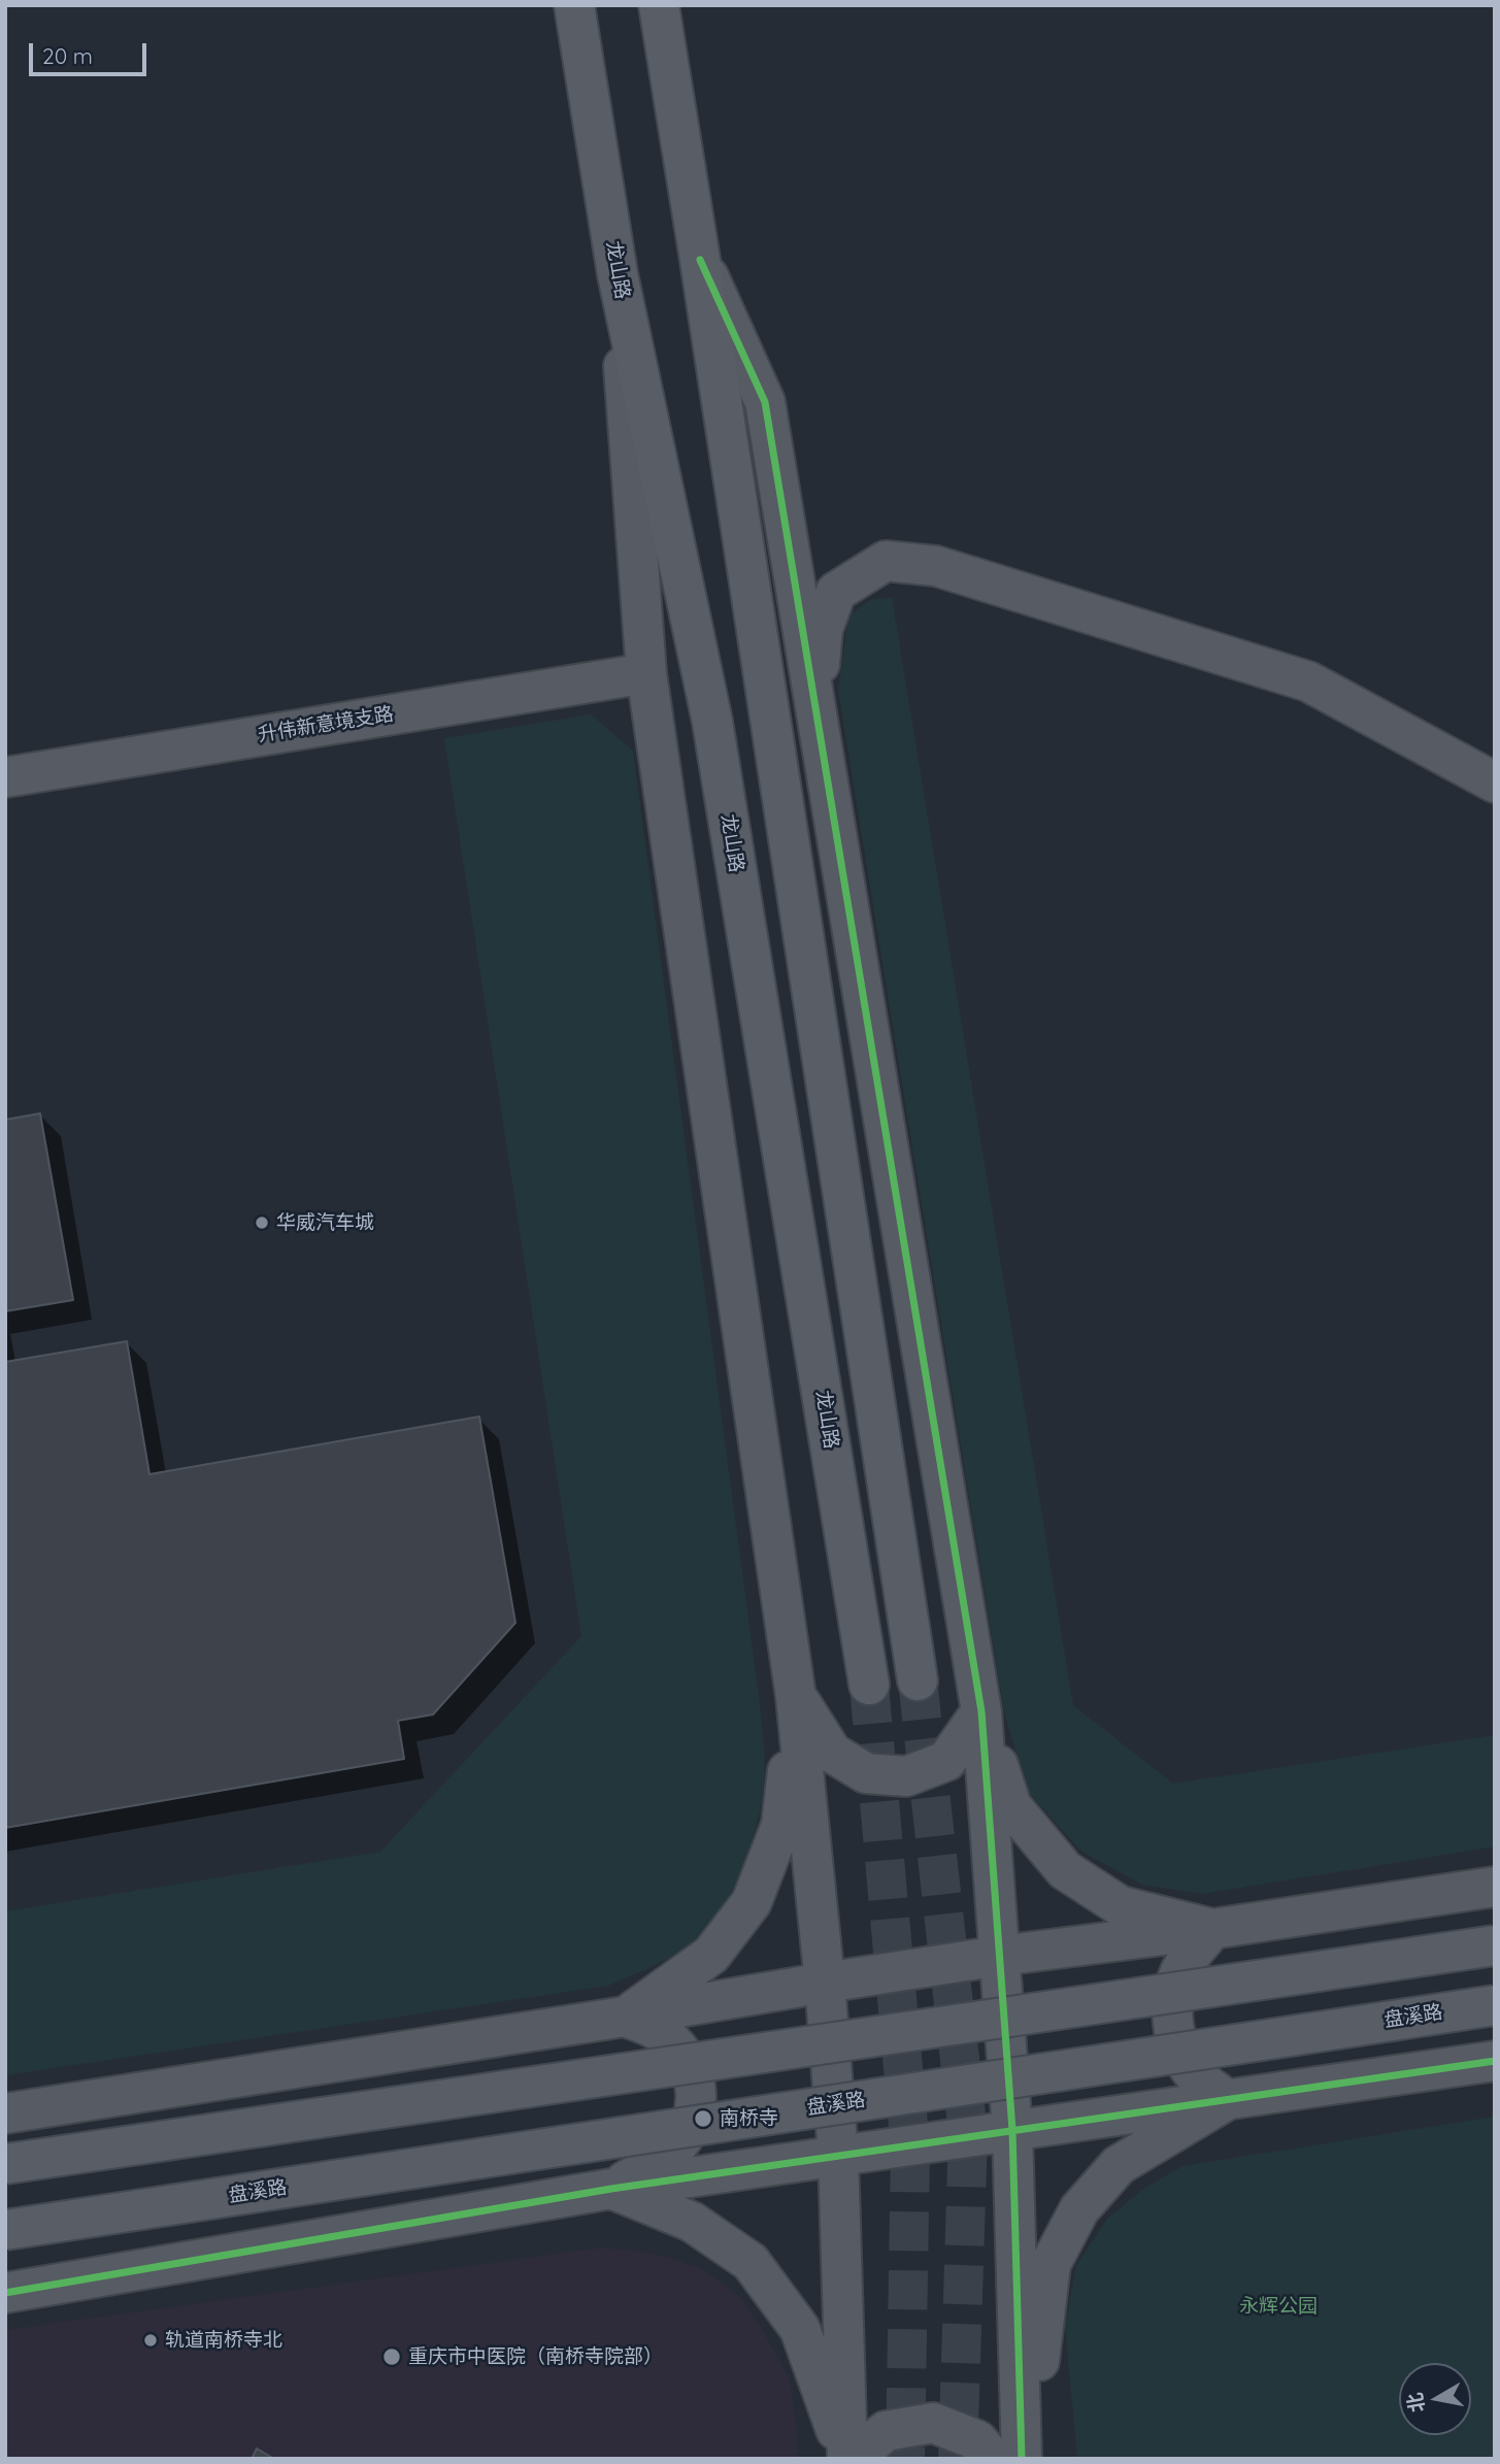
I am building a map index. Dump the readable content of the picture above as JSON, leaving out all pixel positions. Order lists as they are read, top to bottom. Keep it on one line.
{"streets":{"main road":["龙山路","盘溪路"],"street":["升伟新意境支路"]},"parks":["永辉公园"],"places":["华威汽车城","南桥寺","轨道南桥寺北","重庆市中医院（南桥寺院部）"],"scale_bar":"20 m","north":"left"}
